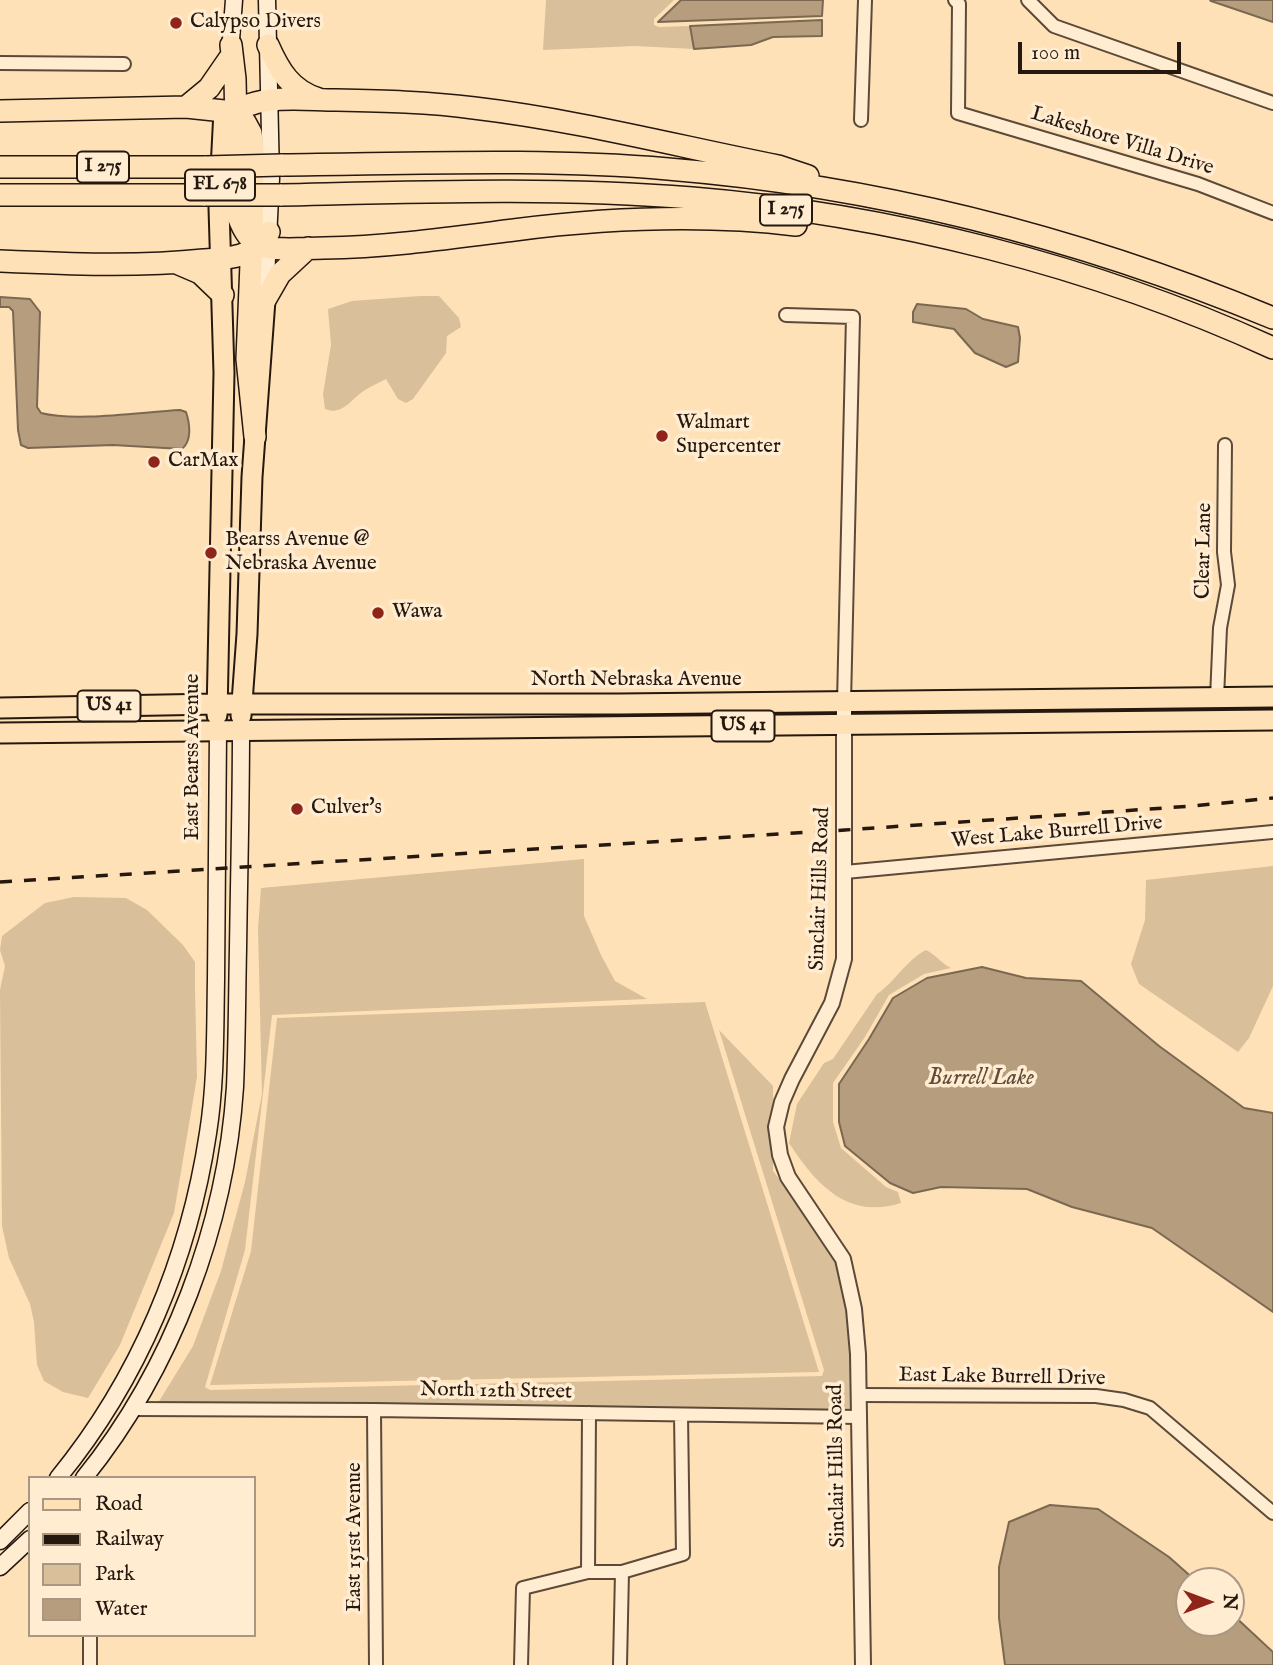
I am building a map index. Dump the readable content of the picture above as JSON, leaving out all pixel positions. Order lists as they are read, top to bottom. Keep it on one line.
{"streets":{"highway":["I 275"],"main road":["FL 678","North Nebraska Avenue","US 41","East Bearss Avenue"],"street":["Lakeshore Villa Drive","Clear Lane","West Lake Burrell Drive","Sinclair Hills Road","East Lake Burrell Drive","North 12th Street","East 151st Avenue"]},"crossings":[["FL 678","North Nebraska Avenue"],["FL 678","US 41"],["Clear Lane","North Nebraska Avenue"],["North Nebraska Avenue","East Bearss Avenue"],["North Nebraska Avenue","Sinclair Hills Road"],["US 41","East Bearss Avenue"],["US 41","Sinclair Hills Road"],["West Lake Burrell Drive","Sinclair Hills Road"],["Sinclair Hills Road","East Lake Burrell Drive"],["Sinclair Hills Road","North 12th Street"],["North 12th Street","East 151st Avenue"]],"water":["Burrell Lake"],"places":["Calypso Divers","Walmart Supercenter","CarMax","Bearss Avenue @ Nebraska Avenue","Wawa","Culver's"],"legend":["Road","Railway","Park","Water"],"scale_bar":"100 m","north":"right"}
